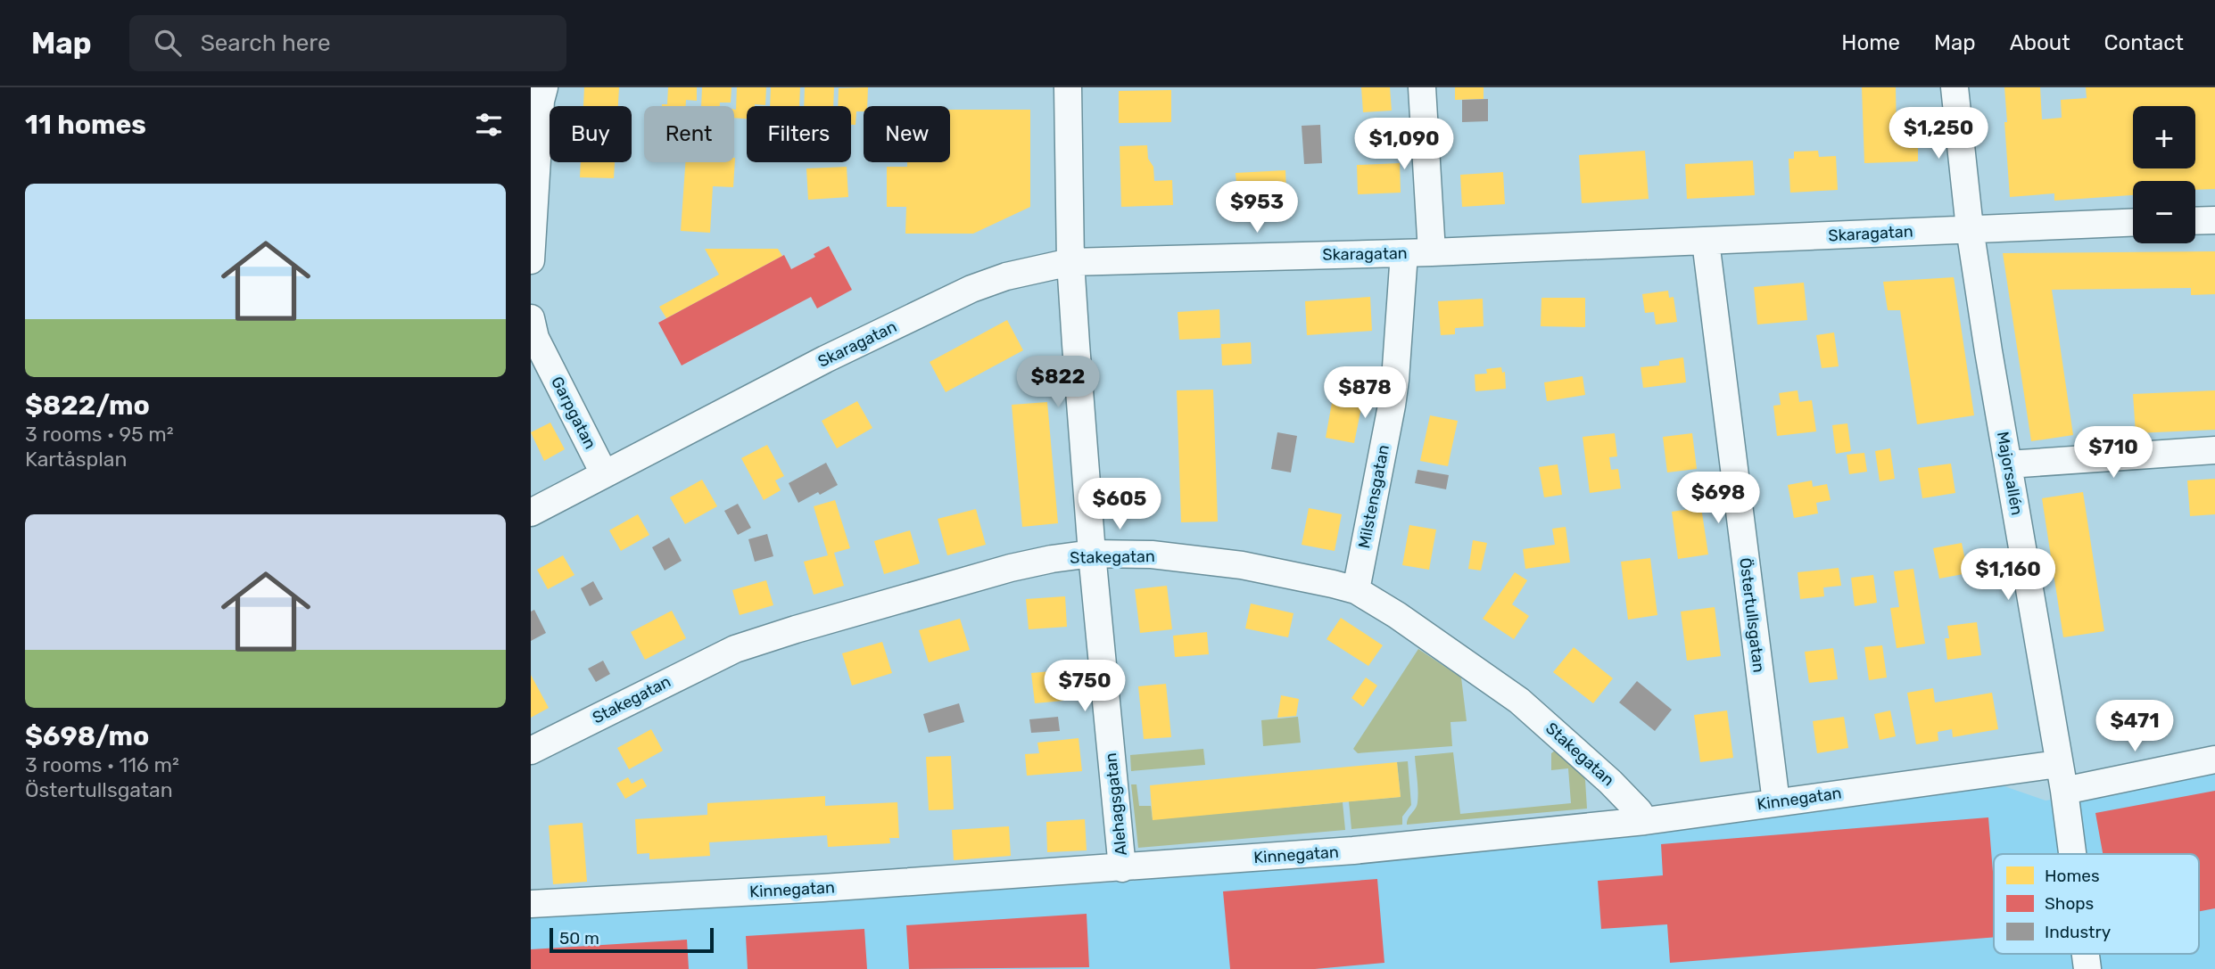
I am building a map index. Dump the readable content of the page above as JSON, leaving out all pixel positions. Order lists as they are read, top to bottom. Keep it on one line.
{"streets":{"street":["Skaragatan","Garpgatan","Majorsallén","Milstensgatan","Stakegatan","Östertullsgatan","Kinnegatan","Alehagsgatan"]},"crossings":[["Skaragatan","Garpgatan"],["Skaragatan","Majorsallén"],["Skaragatan","Milstensgatan"],["Skaragatan","Östertullsgatan"],["Skaragatan","Alehagsgatan"],["Majorsallén","Kinnegatan"],["Milstensgatan","Stakegatan"],["Stakegatan","Kinnegatan"],["Stakegatan","Alehagsgatan"],["Östertullsgatan","Kinnegatan"],["Kinnegatan","Alehagsgatan"]],"legend":["Homes","Shops","Industry"],"scale_bar":"50 m","page":{"header":"Map","search":"Search here","nav":["Home","Map","About","Contact"],"heading":"11 homes","map_buttons":["+","−"],"chip":["Buy","Rent","Filters","New"],"price":["$1,250","$1,090","$953","$822","$878","$710","$698","$605","$1,160","$750","$471"],"list":[{"name":"$822/mo","note":"3 rooms · 95 m² · Kartåsplan"},{"name":"$698/mo","note":"3 rooms · 116 m² · Östertullsgatan"}],"scale":"50 m"}}
